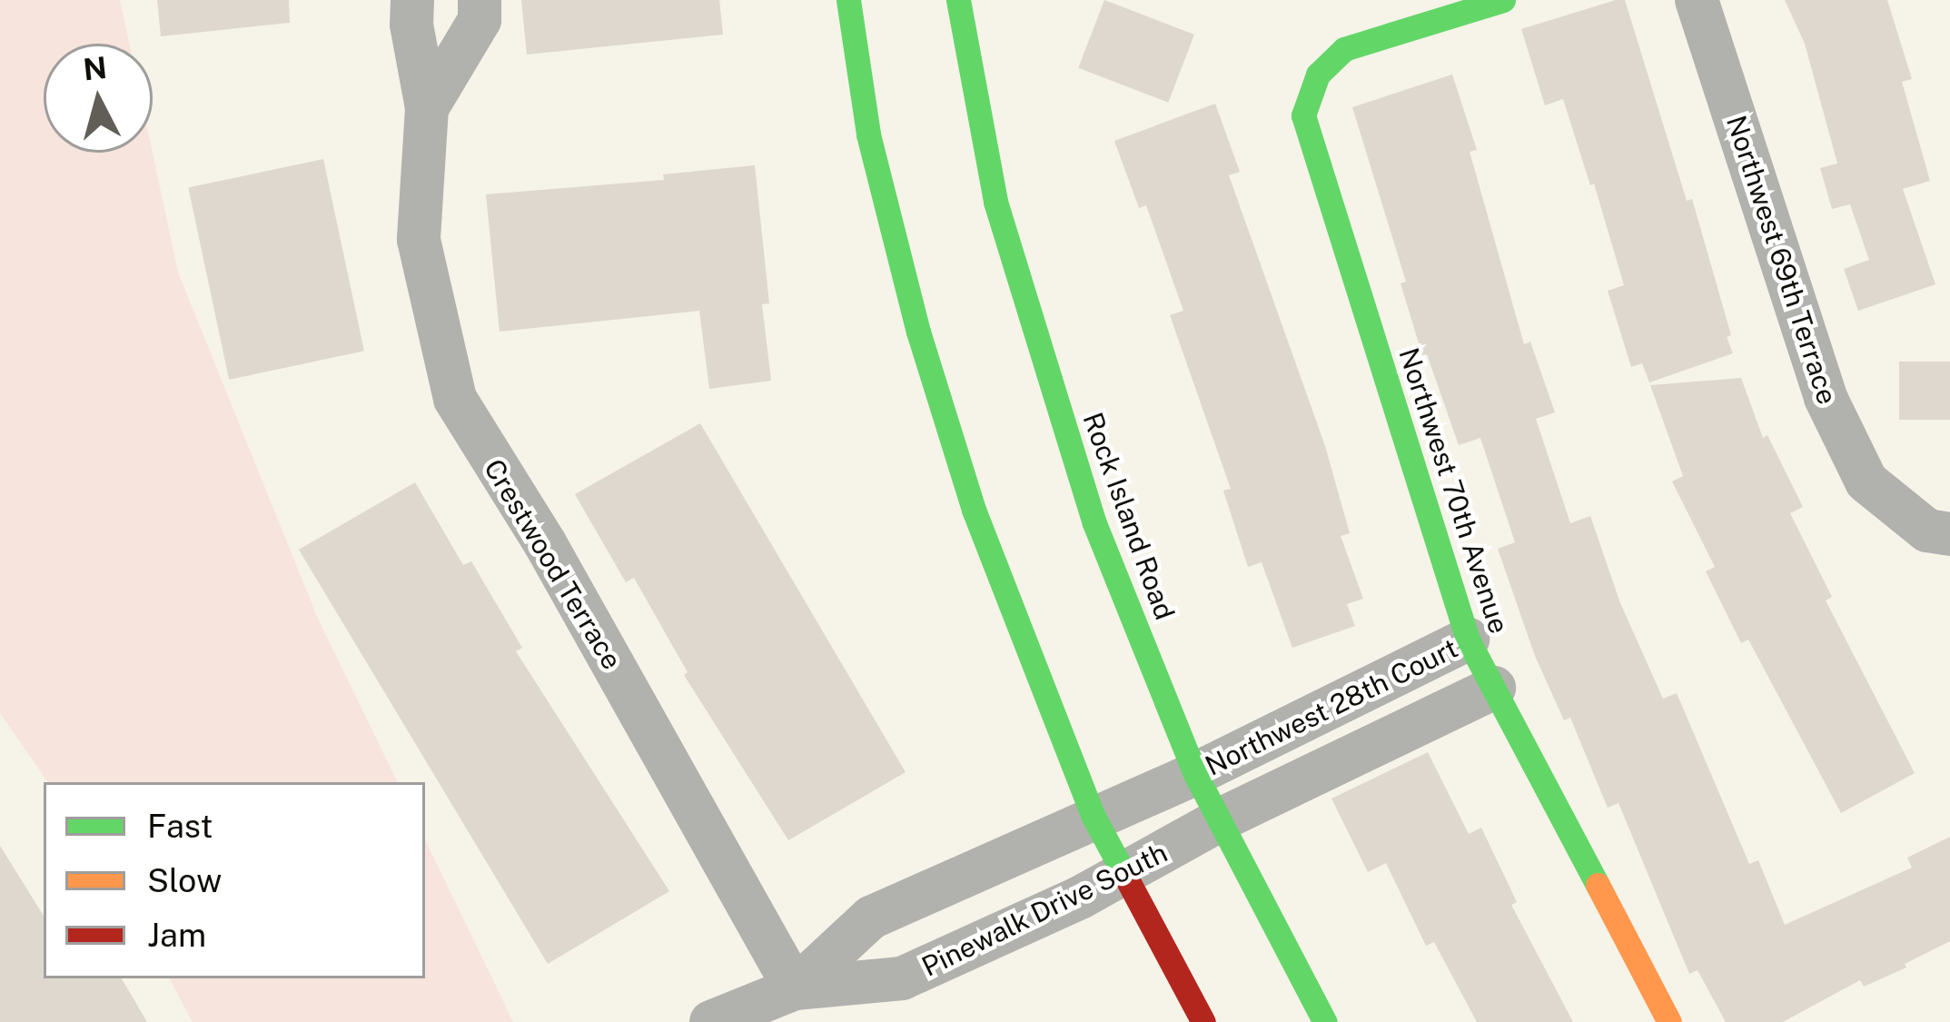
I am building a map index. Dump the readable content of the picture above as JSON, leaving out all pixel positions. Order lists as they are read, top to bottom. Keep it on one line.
{"streets":{"main road":["Northwest 70th Avenue","Rock Island Road"],"street":["Northwest 69th Terrace","Crestwood Terrace","Northwest 28th Court","Pinewalk Drive South"]},"crossings":[["Northwest 70th Avenue","Northwest 28th Court"],["Rock Island Road","Northwest 28th Court"],["Rock Island Road","Pinewalk Drive South"],["Crestwood Terrace","Pinewalk Drive South"],["Northwest 28th Court","Pinewalk Drive South"]],"legend":["Fast","Slow","Jam"],"north":"top"}
